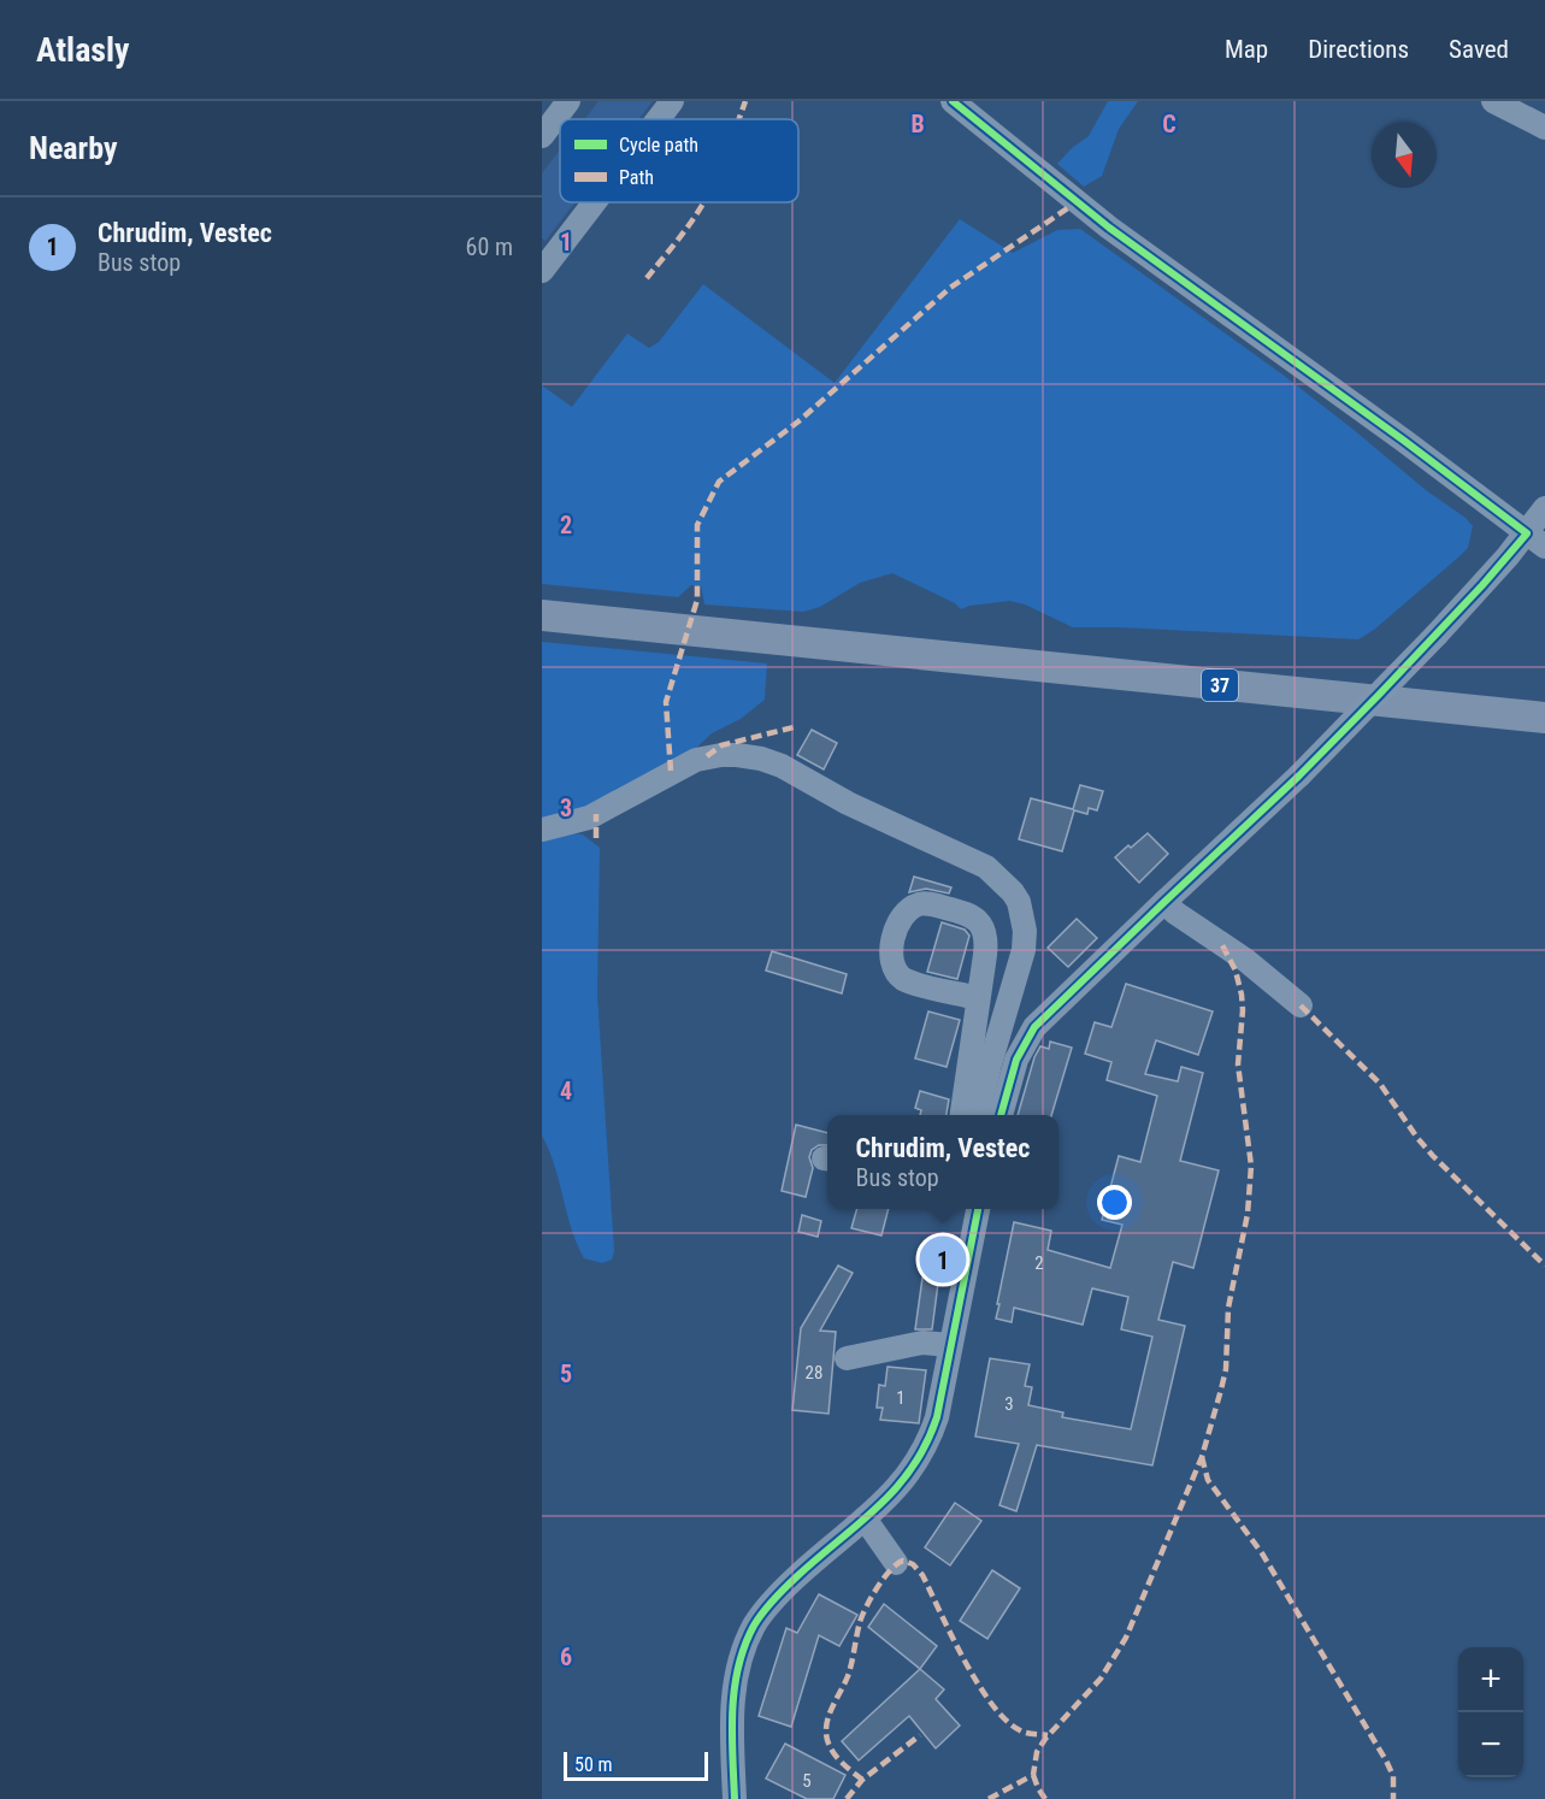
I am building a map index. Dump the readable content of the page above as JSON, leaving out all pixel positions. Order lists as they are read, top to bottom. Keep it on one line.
{"streets":{"main road":["37"]},"house_numbers":["2","28","1","3","5"],"legend":["Cycle path","Path"],"scale_bar":"50 m","north":"bottom","page":{"header":"Atlasly","nav":["Map","Directions","Saved"],"heading":"Nearby","list":[{"mark":"1","name":"Chrudim, Vestec","note":"Bus stop","value":"60 m"}],"popup":["Chrudim, Vestec","Bus stop"],"pins":"1","map_buttons":["+","−"],"scale":"50 m"},"grid":{"columns":["B","C"],"rows":["1","2","3","4","5","6"]}}
